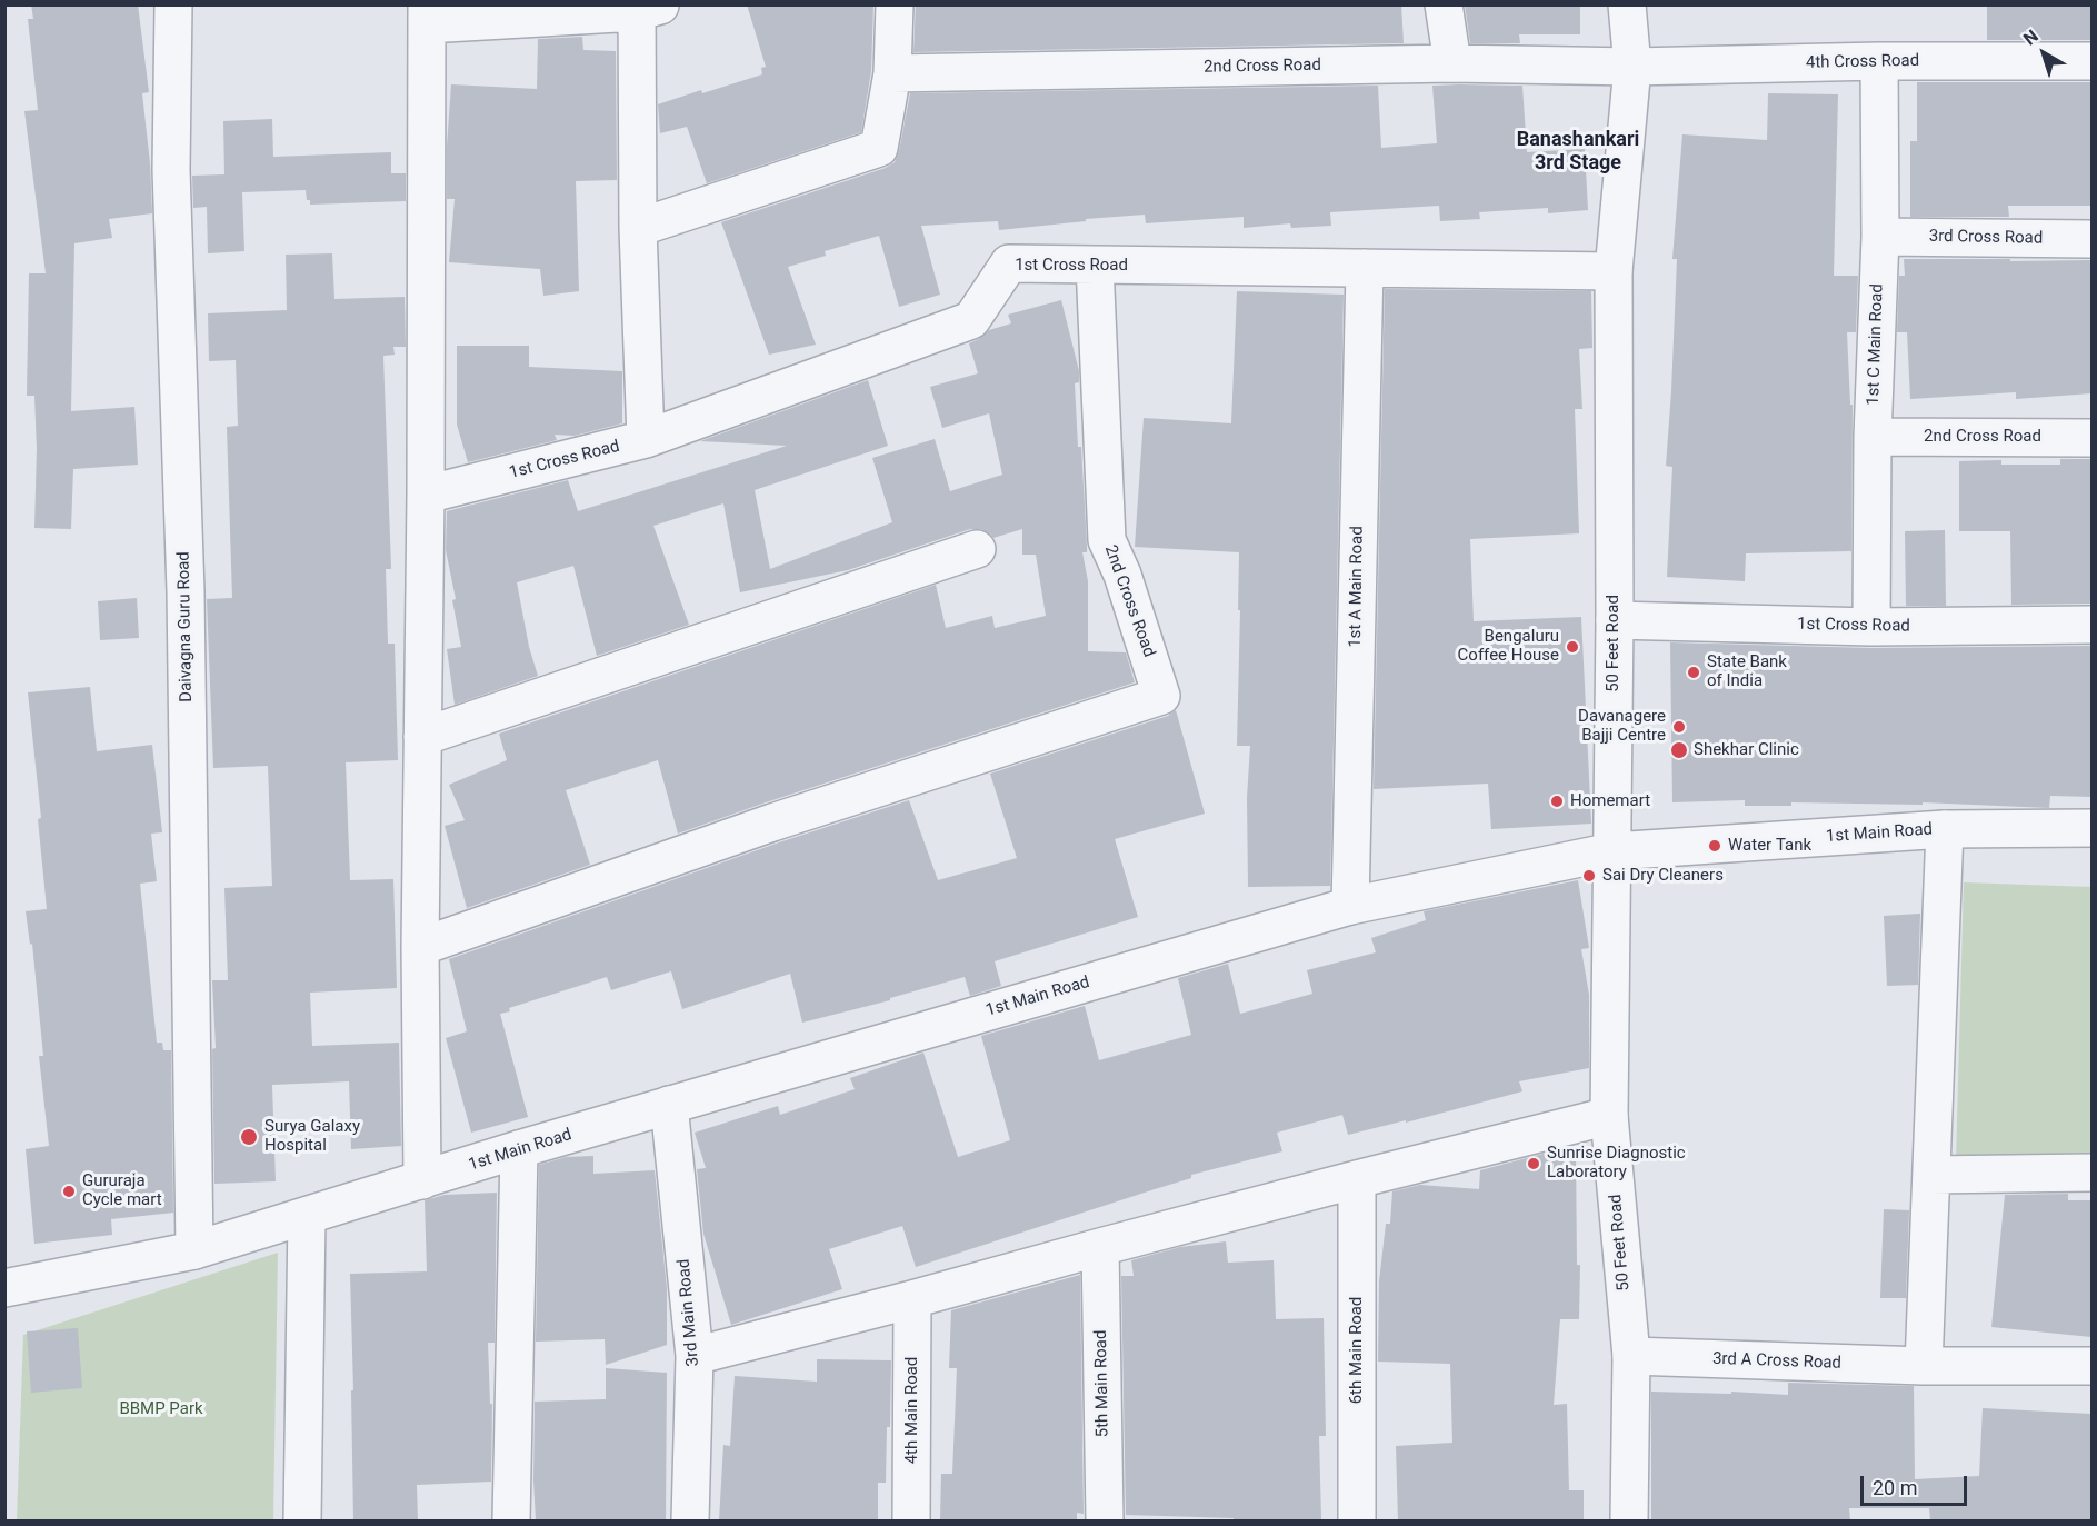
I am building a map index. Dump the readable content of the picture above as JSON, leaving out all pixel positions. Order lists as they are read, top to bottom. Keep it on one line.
{"streets":{"street":["4th Cross Road","2nd Cross Road","3rd Cross Road","1st Cross Road","1st C Main Road","1st A Main Road","Daivagna Guru Road","50 Feet Road","1st Main Road","3rd Main Road","6th Main Road","3rd A Cross Road","5th Main Road","4th Main Road"]},"crossings":[["4th Cross Road","2nd Cross Road"],["4th Cross Road","1st C Main Road"],["4th Cross Road","50 Feet Road"],["2nd Cross Road","1st Cross Road"],["2nd Cross Road","1st C Main Road"],["2nd Cross Road","50 Feet Road"],["3rd Cross Road","1st C Main Road"],["1st Cross Road","1st C Main Road"],["1st Cross Road","1st A Main Road"],["1st Cross Road","50 Feet Road"],["1st A Main Road","1st Main Road"],["Daivagna Guru Road","1st Main Road"],["50 Feet Road","1st Main Road"],["50 Feet Road","3rd A Cross Road"],["1st Main Road","3rd Main Road"]],"districts":["Banashankari 3rd Stage"],"parks":["BBMP Park"],"places":["Bengaluru Coffee House","State Bank of India","Davanagere Bajji Centre","Shekhar Clinic","Homemart","Water Tank","Sai Dry Cleaners","Surya Galaxy Hospital","Sunrise Diagnostic Laboratory","Gururaja Cycle mart"],"scale_bar":"20 m","north":"top left"}
